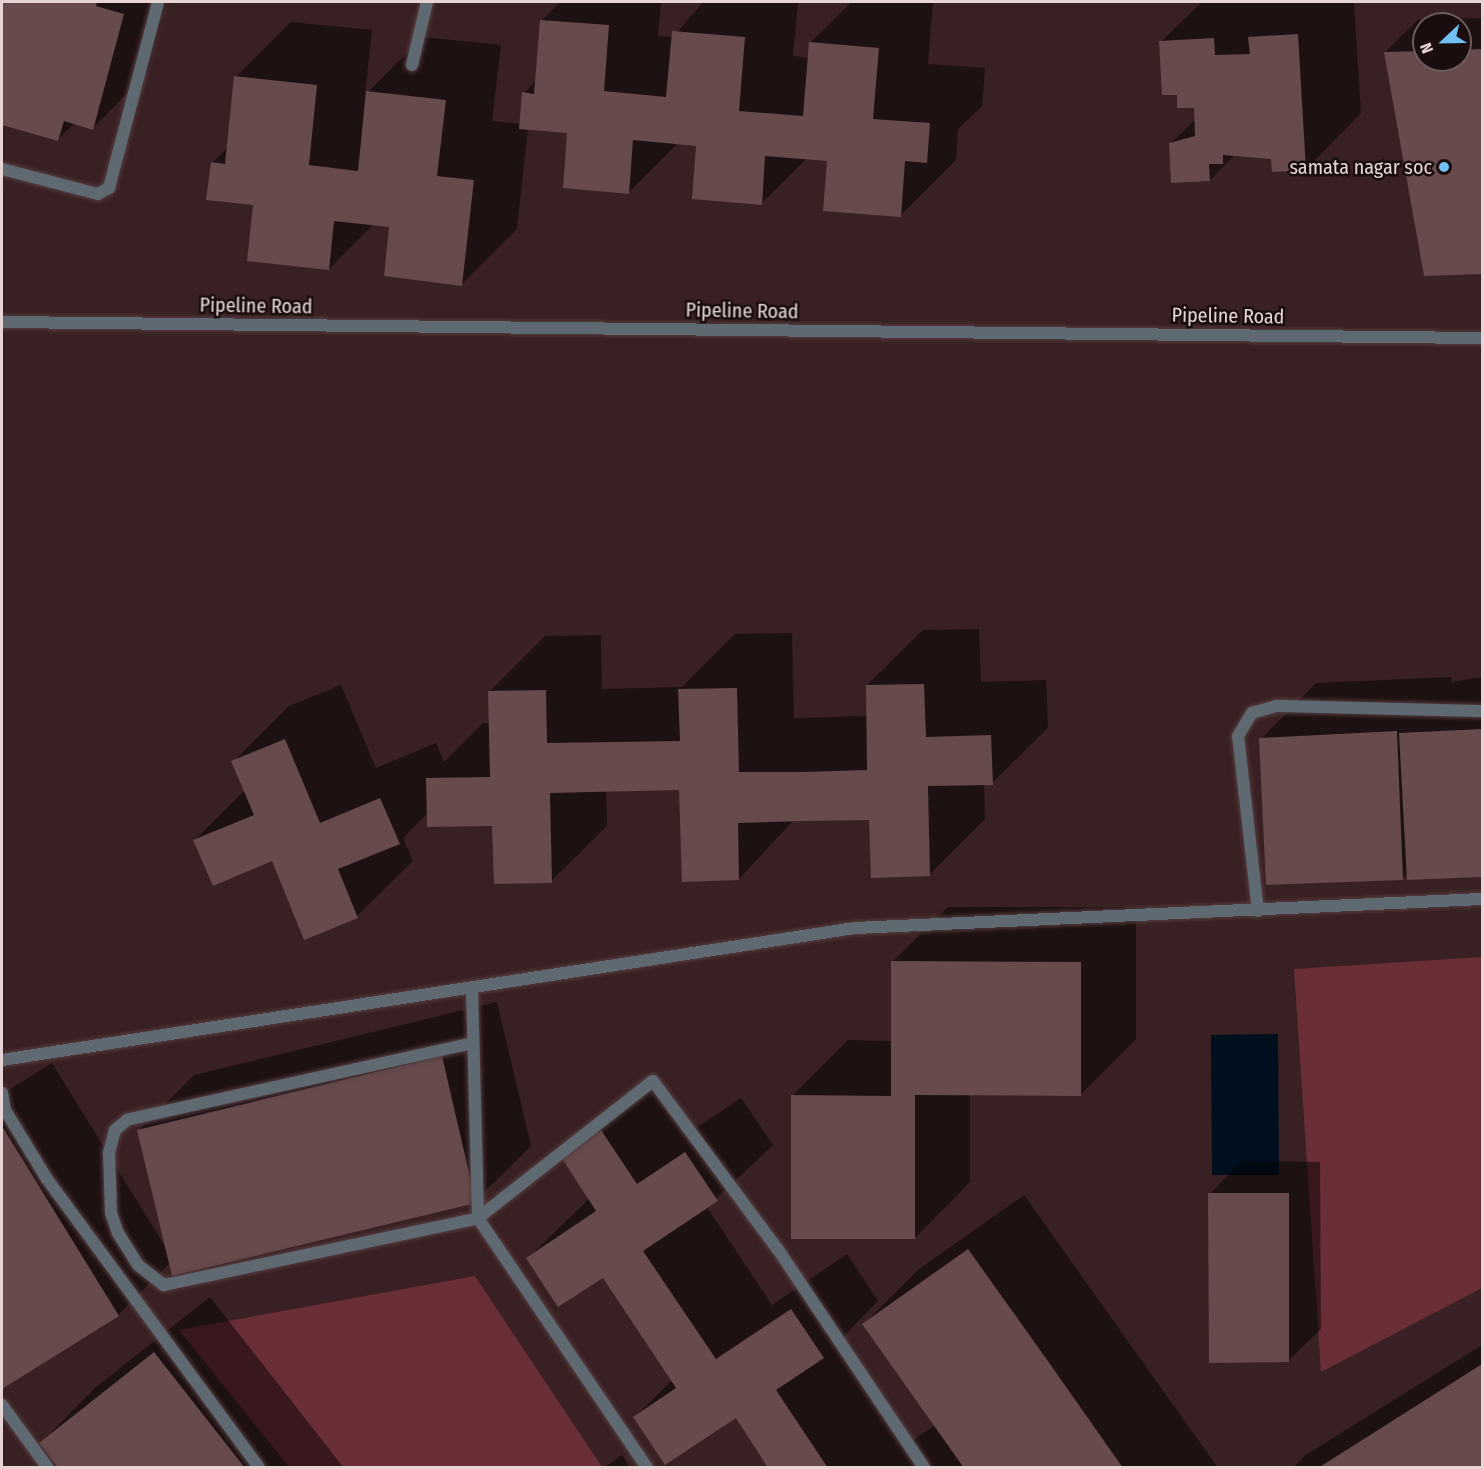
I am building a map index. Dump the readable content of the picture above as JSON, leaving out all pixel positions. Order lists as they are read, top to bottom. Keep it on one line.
{"streets":{"street":["Pipeline Road"]},"places":["samata nagar soc"],"north":"left"}
